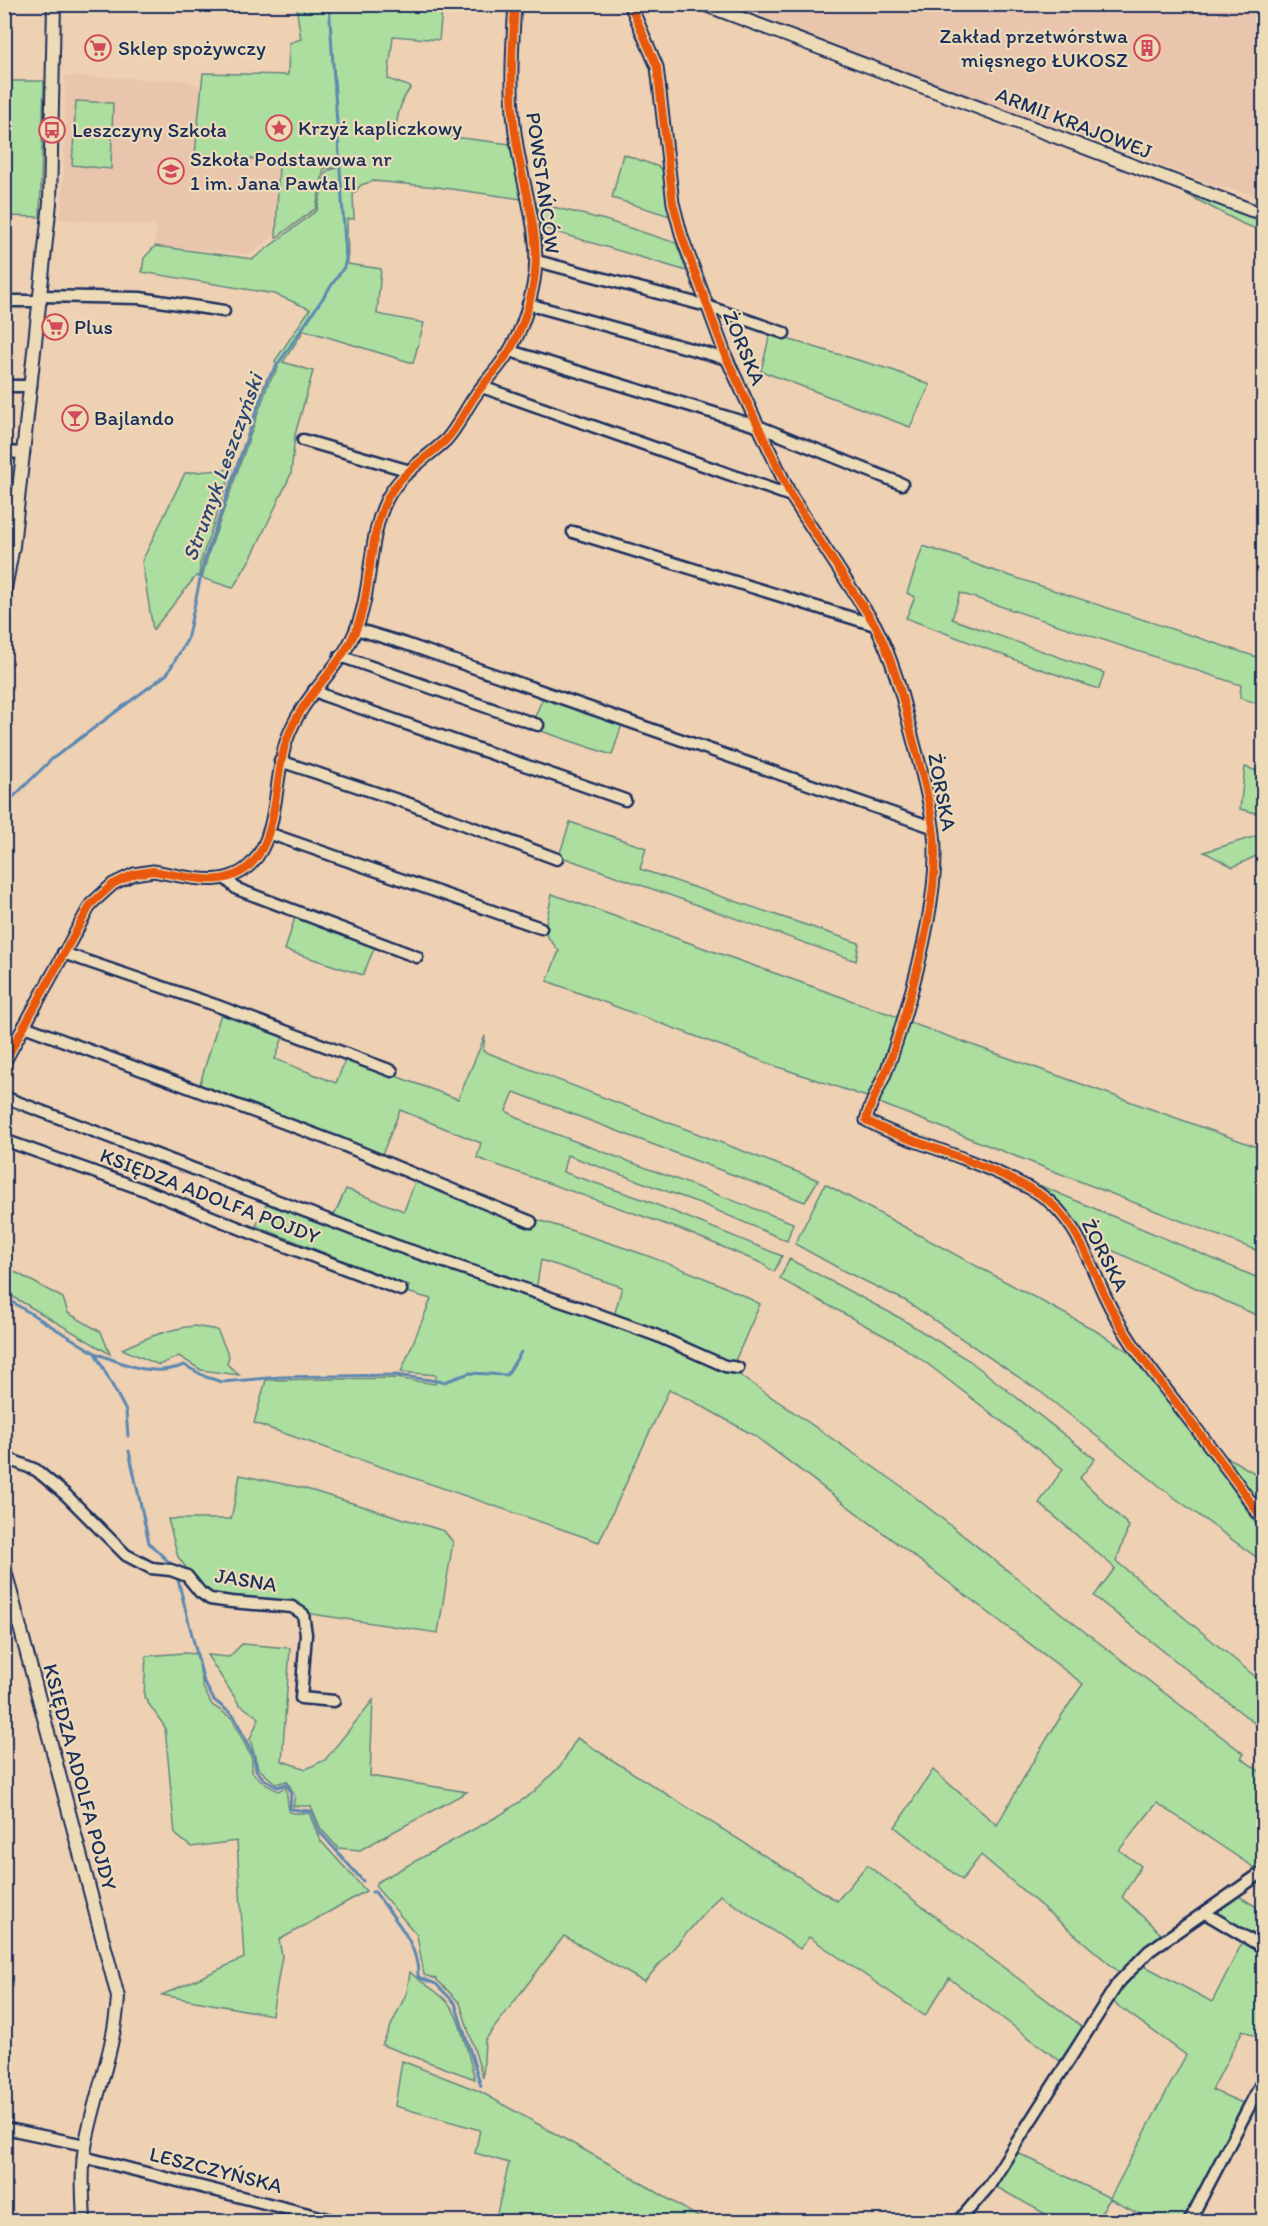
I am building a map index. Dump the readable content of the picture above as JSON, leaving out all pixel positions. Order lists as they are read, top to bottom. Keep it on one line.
{"streets":{"street":["ARMII KRAJOWEJ","POWSTAŃCÓW","ŻORSKA","KSIĘDZA ADOLFA POJDY","JASNA","LESZCZYŃSKA"]},"crossings":[["KSIĘDZA ADOLFA POJDY","LESZCZYŃSKA"]],"water":["Strumyk Leszczyński"],"places":{"supermarket":["Sklep spożywczy","Plus"],"building":["Zakład przetwórstwa mięsnego ŁUKOSZ"],"place":["Krzyż kapliczkowy"],"bus stop":["Leszczyny Szkoła"],"school or university":["Szkoła Podstawowa nr 1 im. Jana Pawła II"],"bar":["Bajlando"]}}
